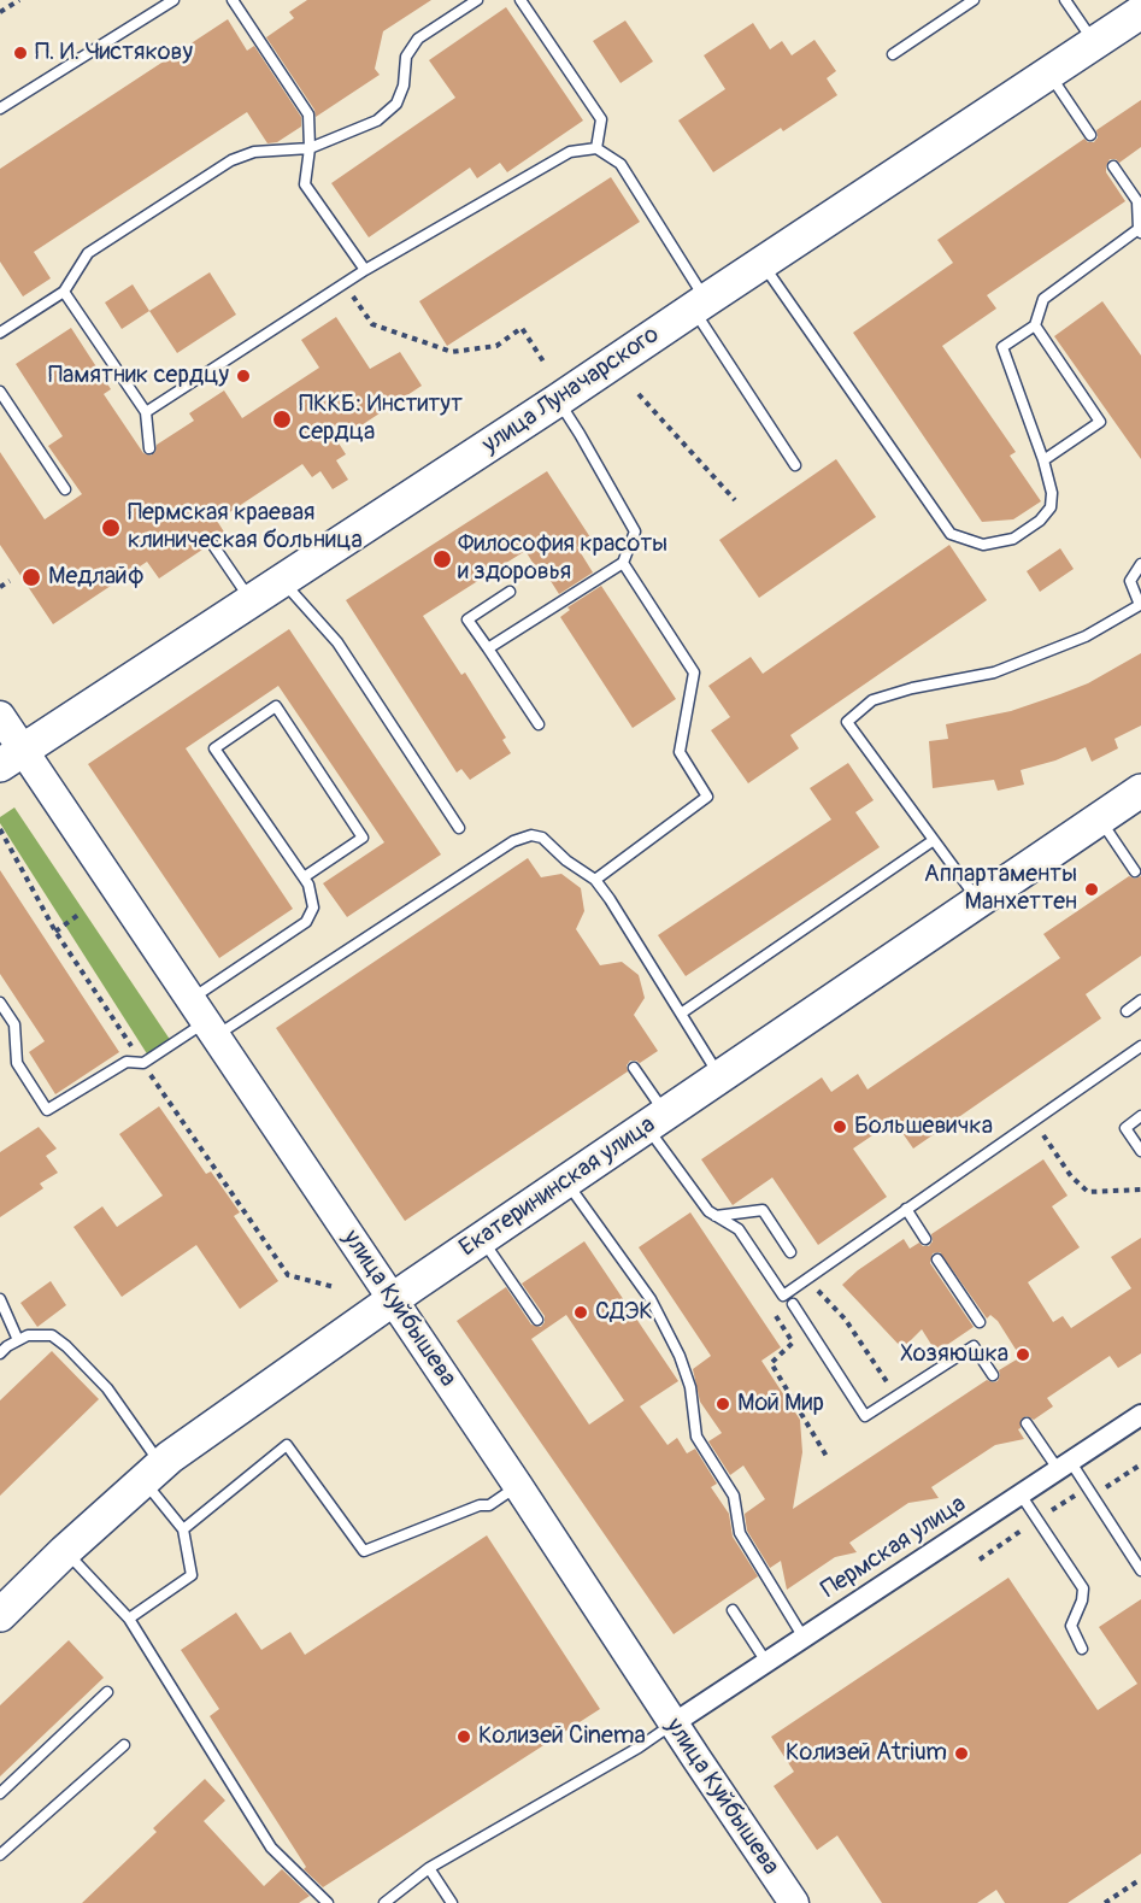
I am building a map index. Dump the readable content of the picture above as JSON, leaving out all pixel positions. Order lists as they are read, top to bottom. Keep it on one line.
{"streets":{"main road":["улица Луначарского","Екатерининская улица","улица Куйбышева"],"street":["Пермская улица"]},"crossings":[["улица Луначарского","улица Куйбышева"],["Екатерининская улица","улица Куйбышева"],["улица Куйбышева","Пермская улица"]],"places":["П. И. Чистякову","Памятник сердцу","ПККБ: Институт сердца","Пермская краевая клиническая больница","Философия красоты и здоровья","Медлайф","Аппартаменты Манхеттен","Большевичка","СДЭК","Хозяюшка","Мой Мир","Колизей Cinema","Колизей Atrium"]}
